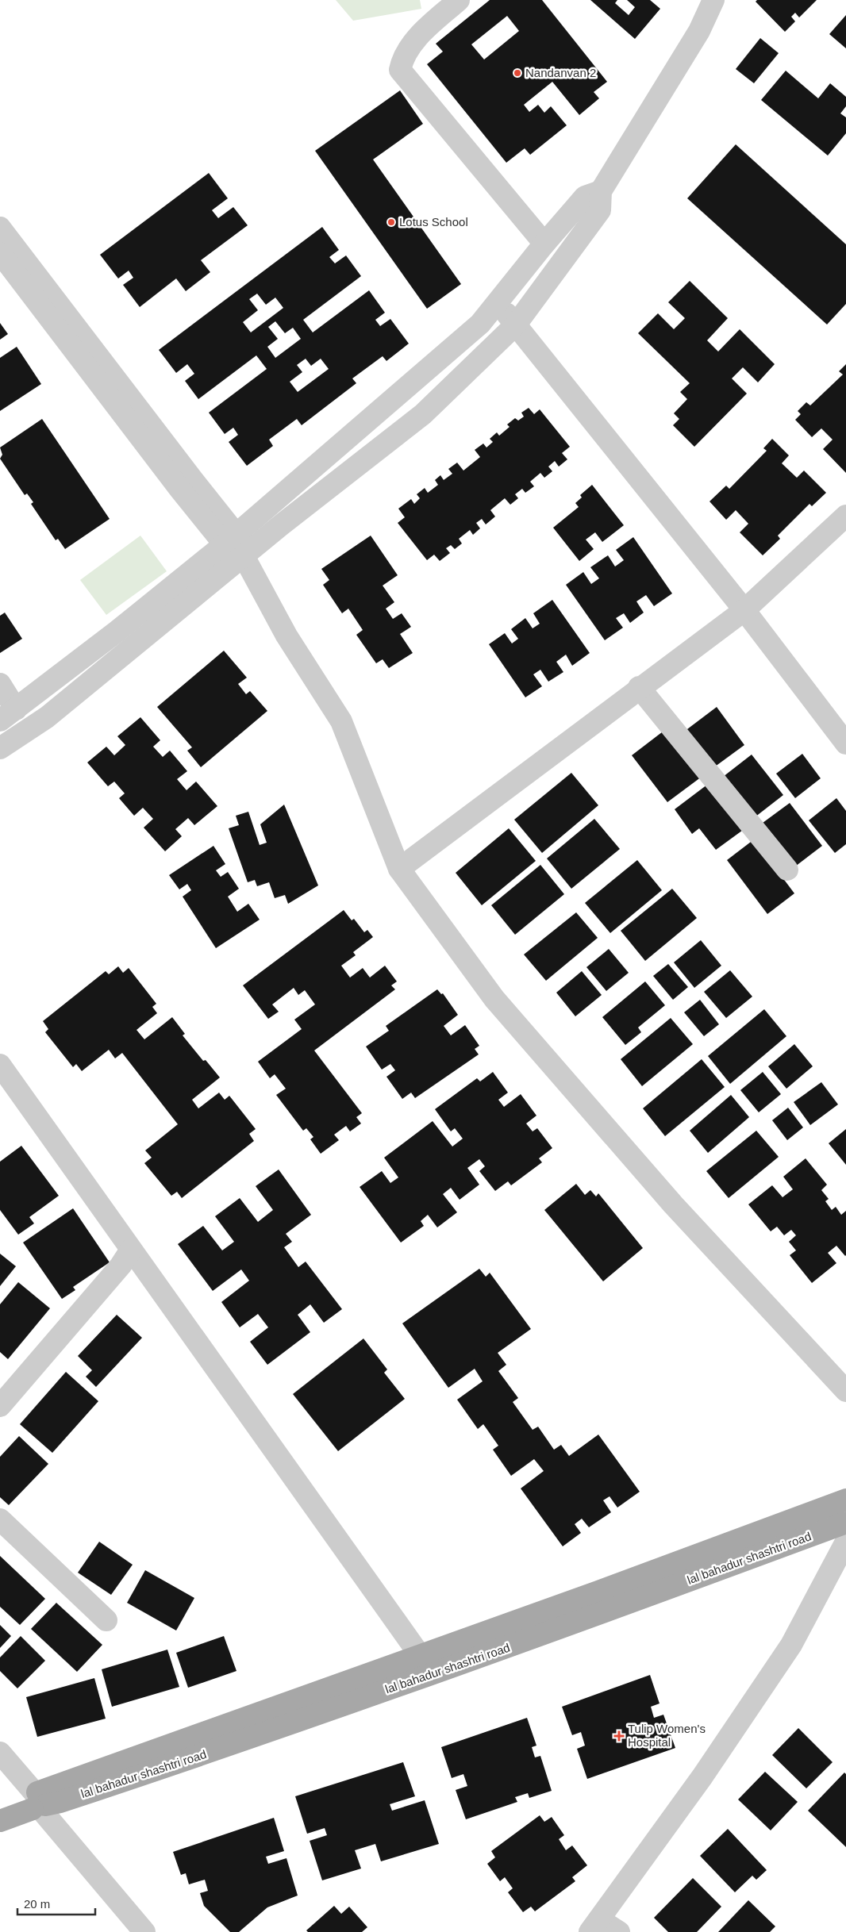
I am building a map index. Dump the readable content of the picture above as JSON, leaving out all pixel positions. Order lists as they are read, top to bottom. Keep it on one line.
{"streets":{"main road":["lal bahadur shashtri road"]},"places":{"other":["Nandanvan 2","Lotus School"],"health":["Tulip Women's Hospital"]},"scale_bar":"20 m"}
